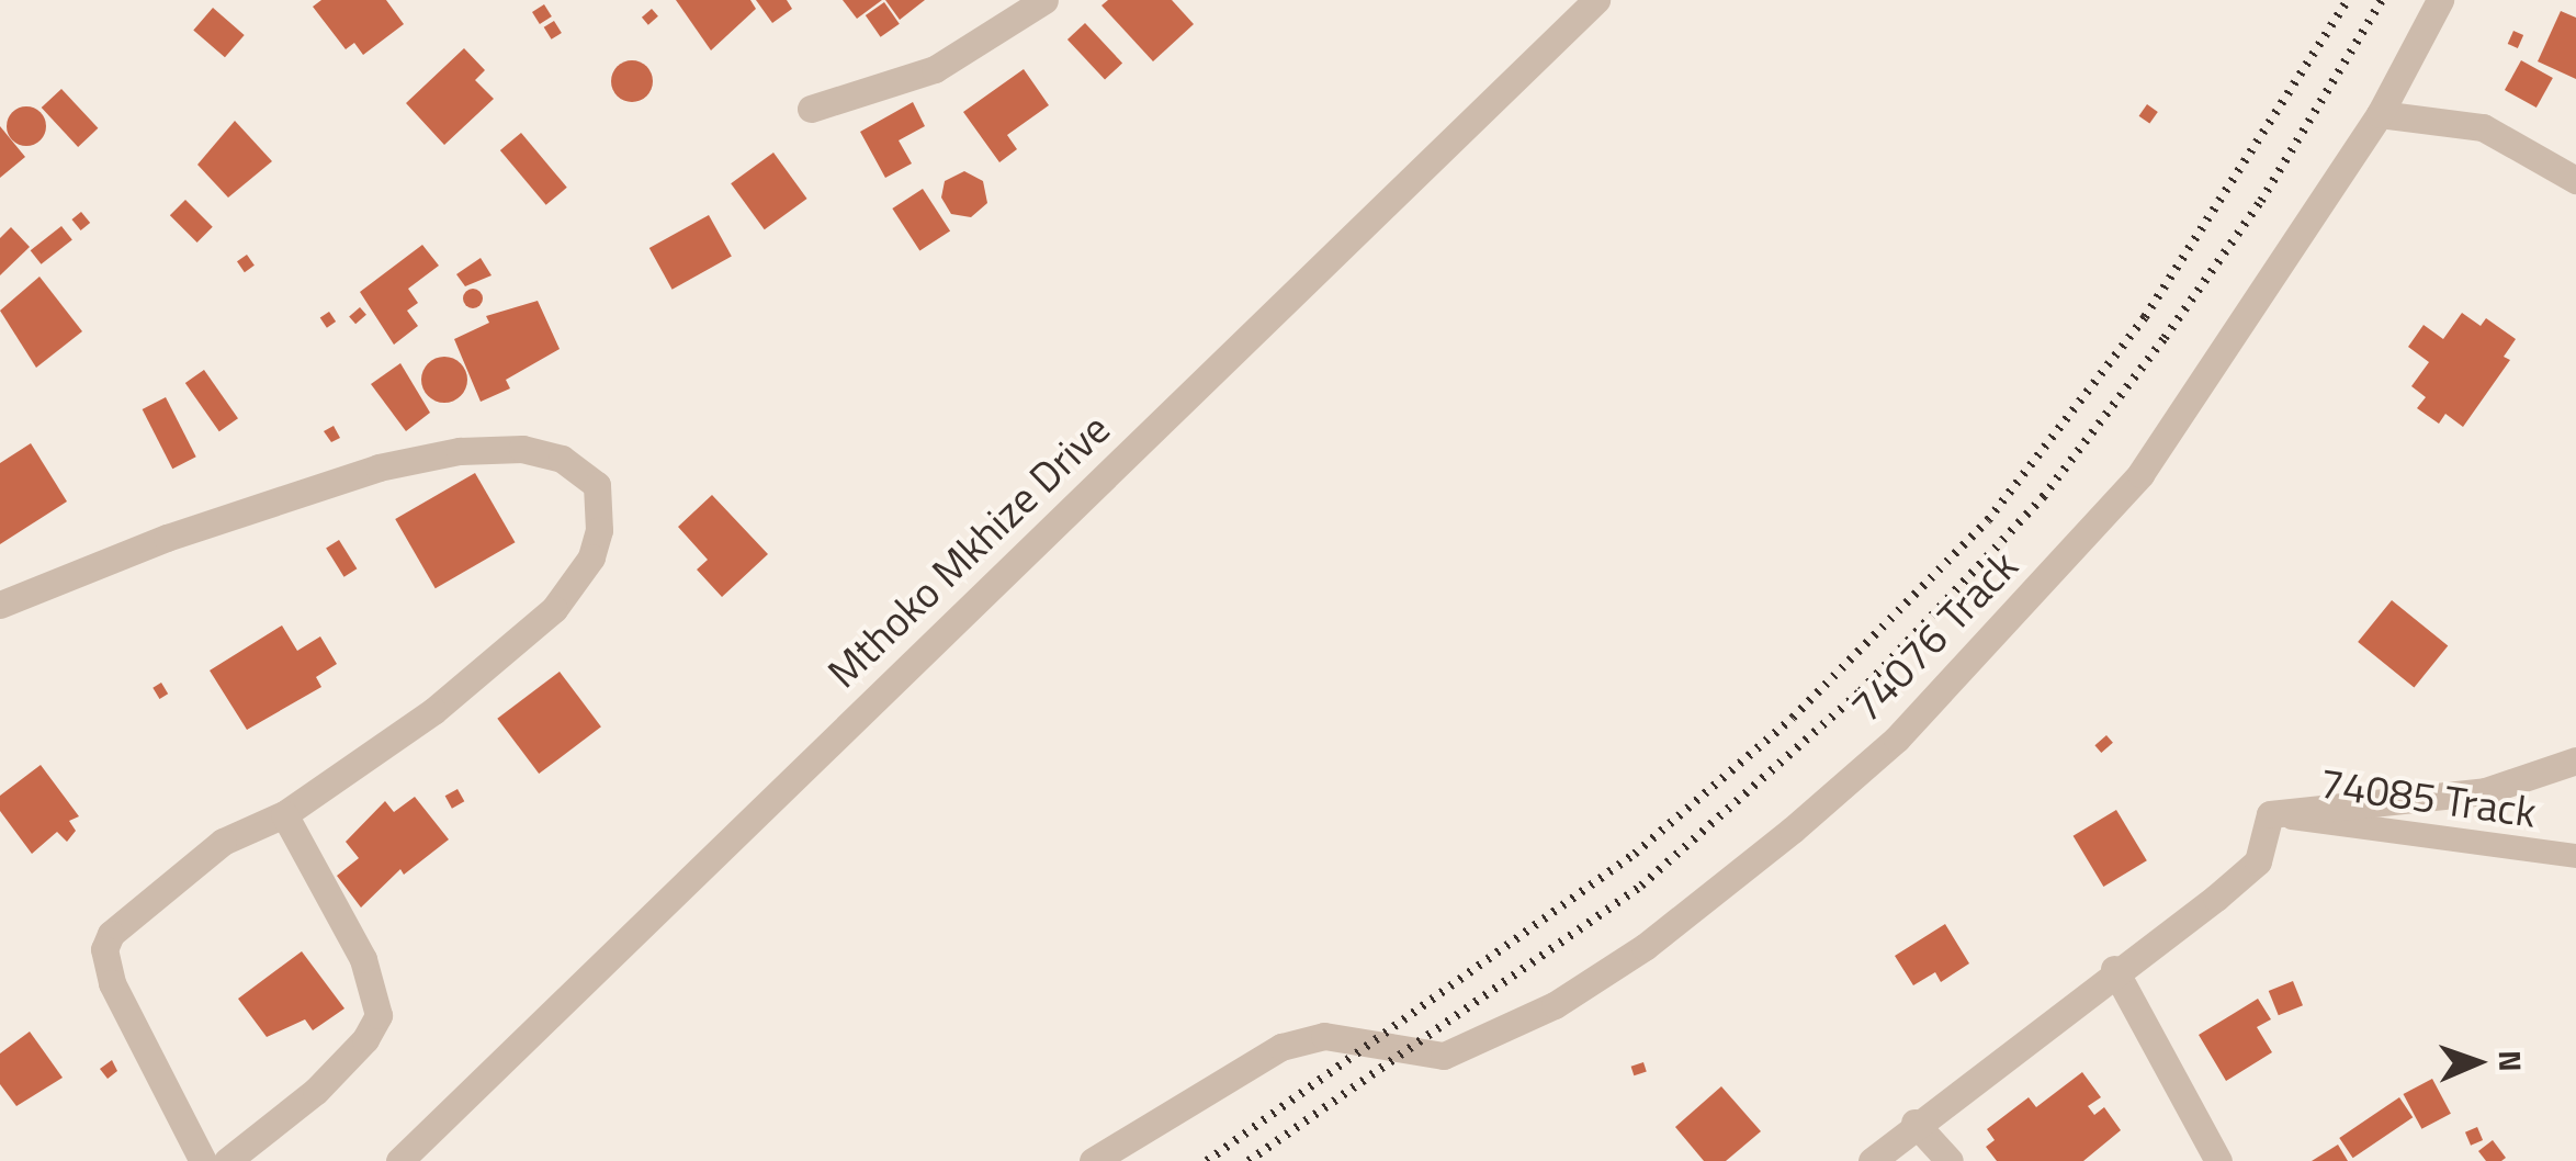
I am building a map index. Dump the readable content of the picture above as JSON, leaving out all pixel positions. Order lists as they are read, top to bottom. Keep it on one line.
{"streets":{"street":["Mthoko Mkhize Drive","74076 Track"],"lane":["74085 Track"]},"north":"right"}
